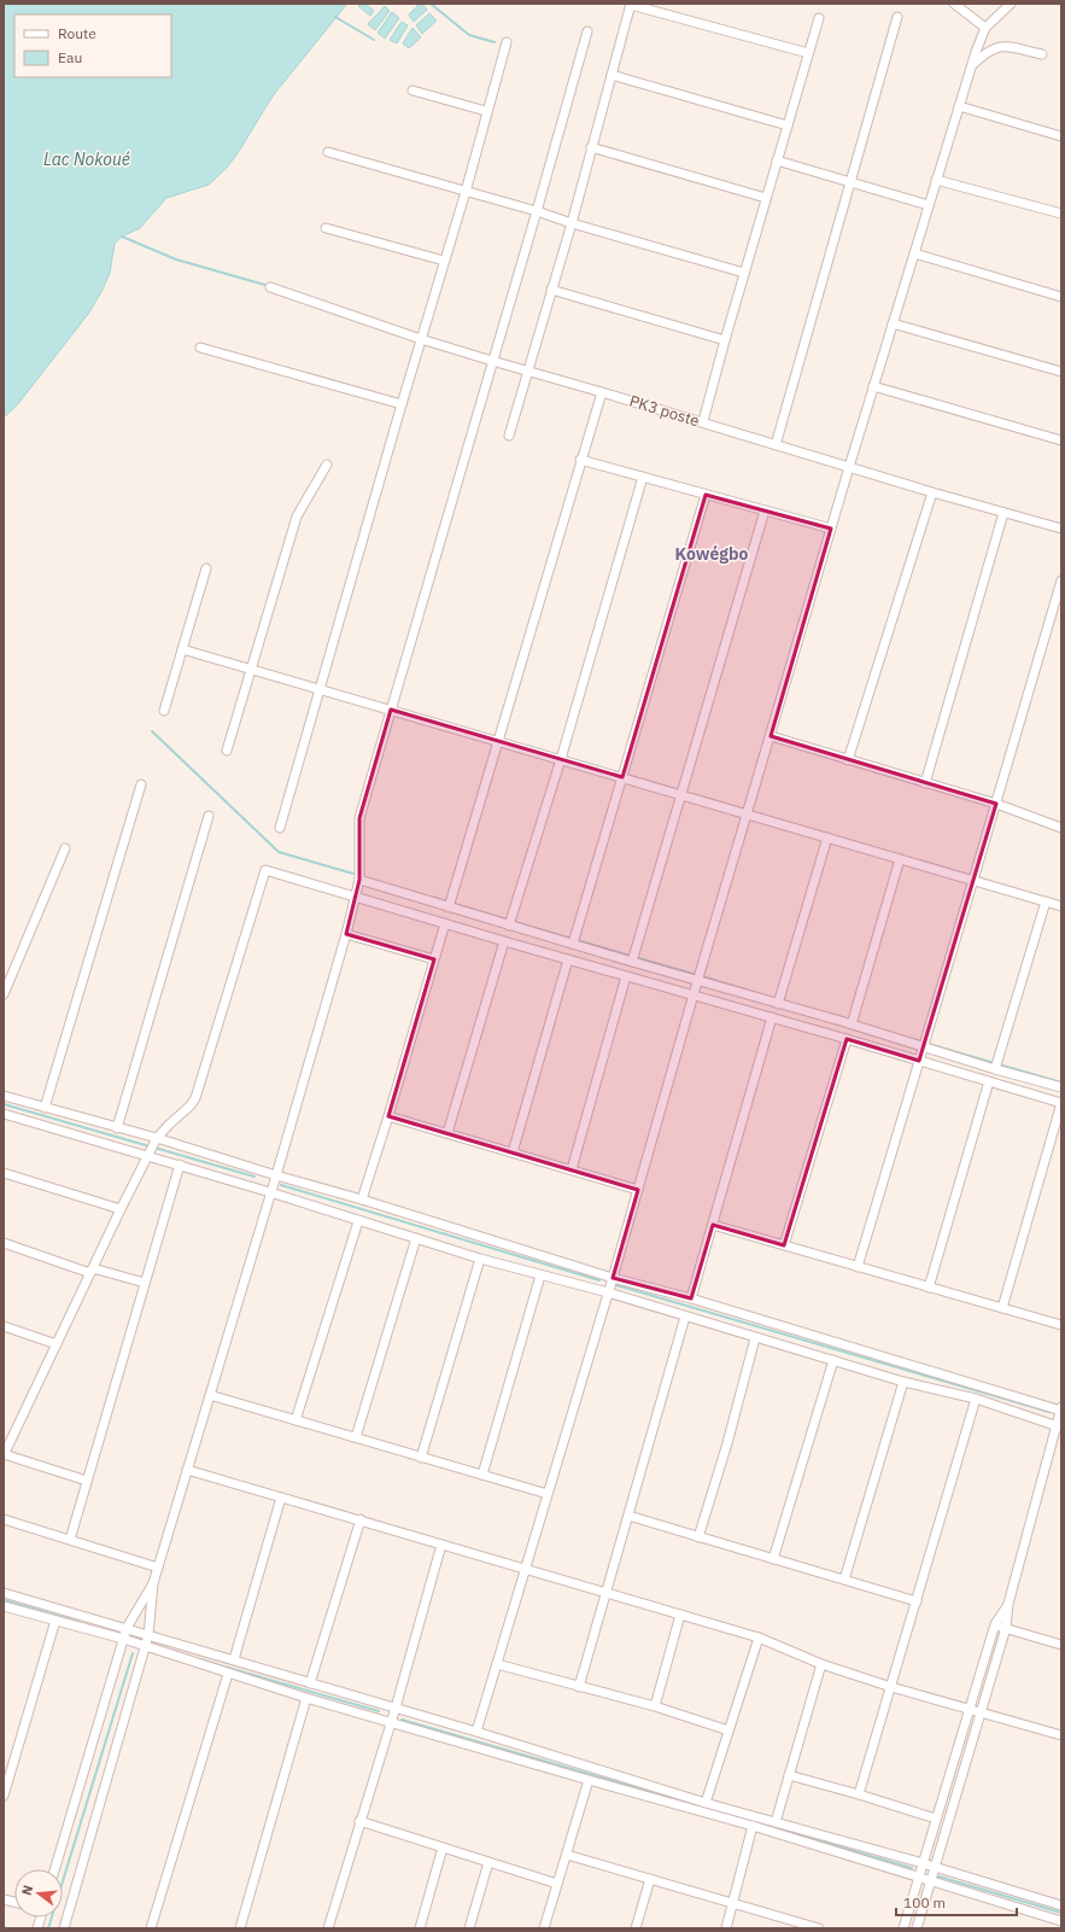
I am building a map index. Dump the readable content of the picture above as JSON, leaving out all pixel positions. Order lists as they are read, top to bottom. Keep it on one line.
{"streets":{"street":["PK3 poste"]},"districts":["Kowégbo"],"water":["Lac Nokoué"],"legend":["Route","Eau"],"scale_bar":"100 m","north":"left"}
